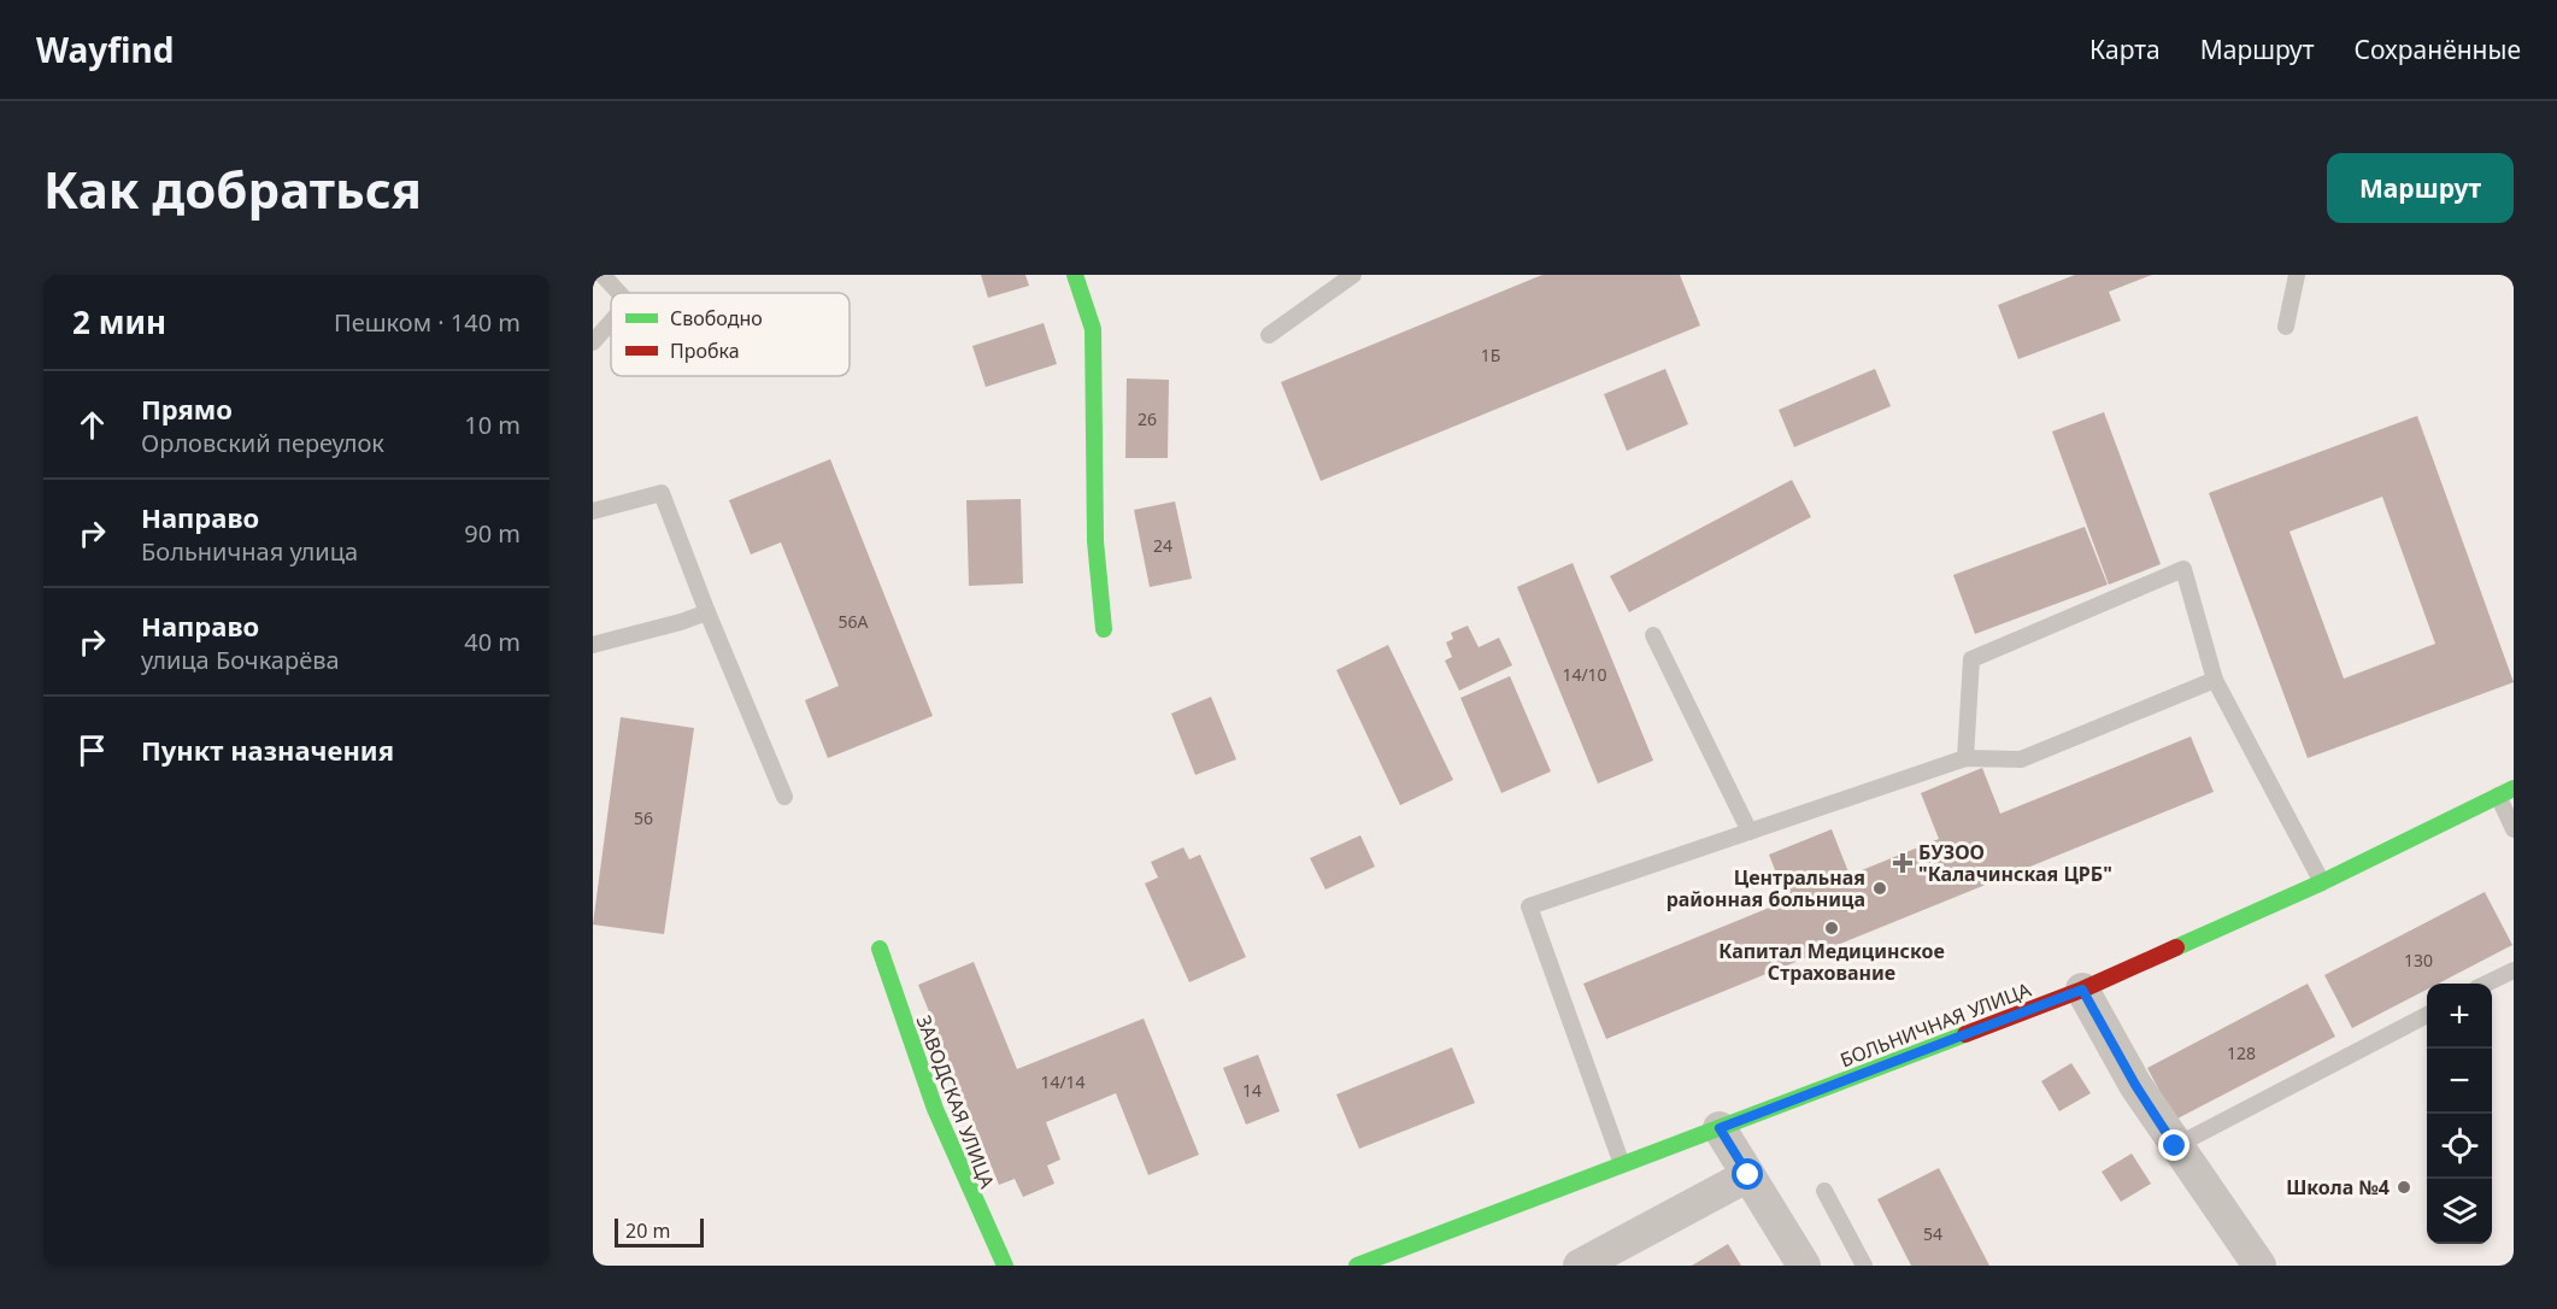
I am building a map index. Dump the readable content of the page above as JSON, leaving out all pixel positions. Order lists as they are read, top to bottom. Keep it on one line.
{"streets":{"street":["БОЛЬНИЧНАЯ УЛИЦА","ЗАВОДСКАЯ УЛИЦА"]},"places":{"health":["БУЗОО \"Калачинская ЦРБ\""],"other":["Центральная районная больница","Капитал Медицинское Страхование","Школа №4"]},"house_numbers":["1Б","26","24","56А","14/10","56","130","128","14/14","14","54"],"legend":["Свободно","Пробка"],"scale_bar":"20 m","page":{"header":"Wayfind","nav":["Карта","Маршрут","Сохранённые"],"buttons":"Маршрут","title":"Как добраться","heading":["2 мин","Пешком · 140 m"],"list":[["Прямо","Орловский переулок","10 m"],["Направо","Больничная улица","90 m"],["Направо","улица Бочкарёва","40 m"],"Пункт назначения"],"map_buttons":["+","−"],"scale":"20 m"}}
